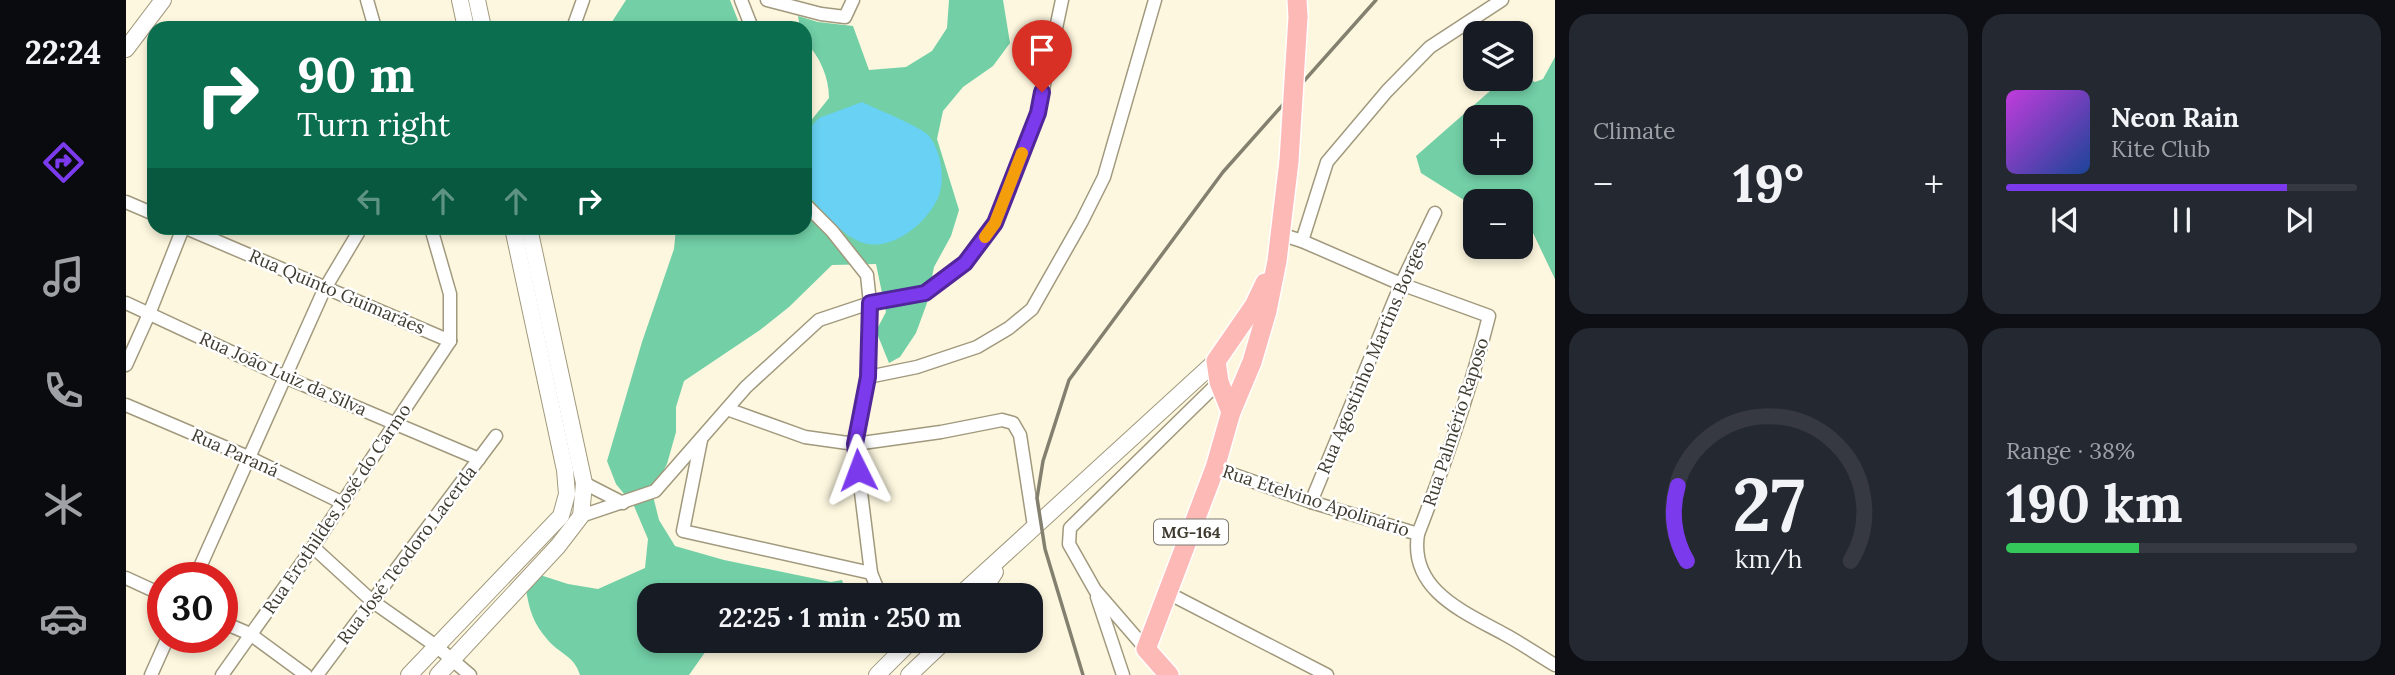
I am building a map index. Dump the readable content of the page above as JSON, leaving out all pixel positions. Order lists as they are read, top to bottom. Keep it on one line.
{"streets":{"main road":["MG-164"],"street":["Rua Quinto Guimarães","Rua Agostinho Martins Borges","Rua João Luiz da Silva","Rua Palmério Raposo","Rua Paraná","Rua Etelvino Apolinário","Rua Erothildes José do Carmo","Rua José Teodoro Lacerda"]},"crossings":[["Rua Quinto Guimarães","Rua Erothildes José do Carmo"],["Rua Agostinho Martins Borges","Rua Palmério Raposo"],["Rua Agostinho Martins Borges","Rua Etelvino Apolinário"],["Rua João Luiz da Silva","Rua Erothildes José do Carmo"],["Rua João Luiz da Silva","Rua José Teodoro Lacerda"],["Rua Palmério Raposo","Rua Etelvino Apolinário"],["Rua Paraná","Rua Erothildes José do Carmo"],["Rua Etelvino Apolinário","MG-164"]],"page":{"tabs":"22:24","tile":["Climate",["Range · 38%","190 km"]],"map_buttons":["+","−"],"turn":["90 m","Turn right"],"song":["Neon Rain","Kite Club"],"heat":["−","19°","+"],"limit":"30","trip":"22:25 · 1 min · 250 m","gauge":["27","km/h"]}}
